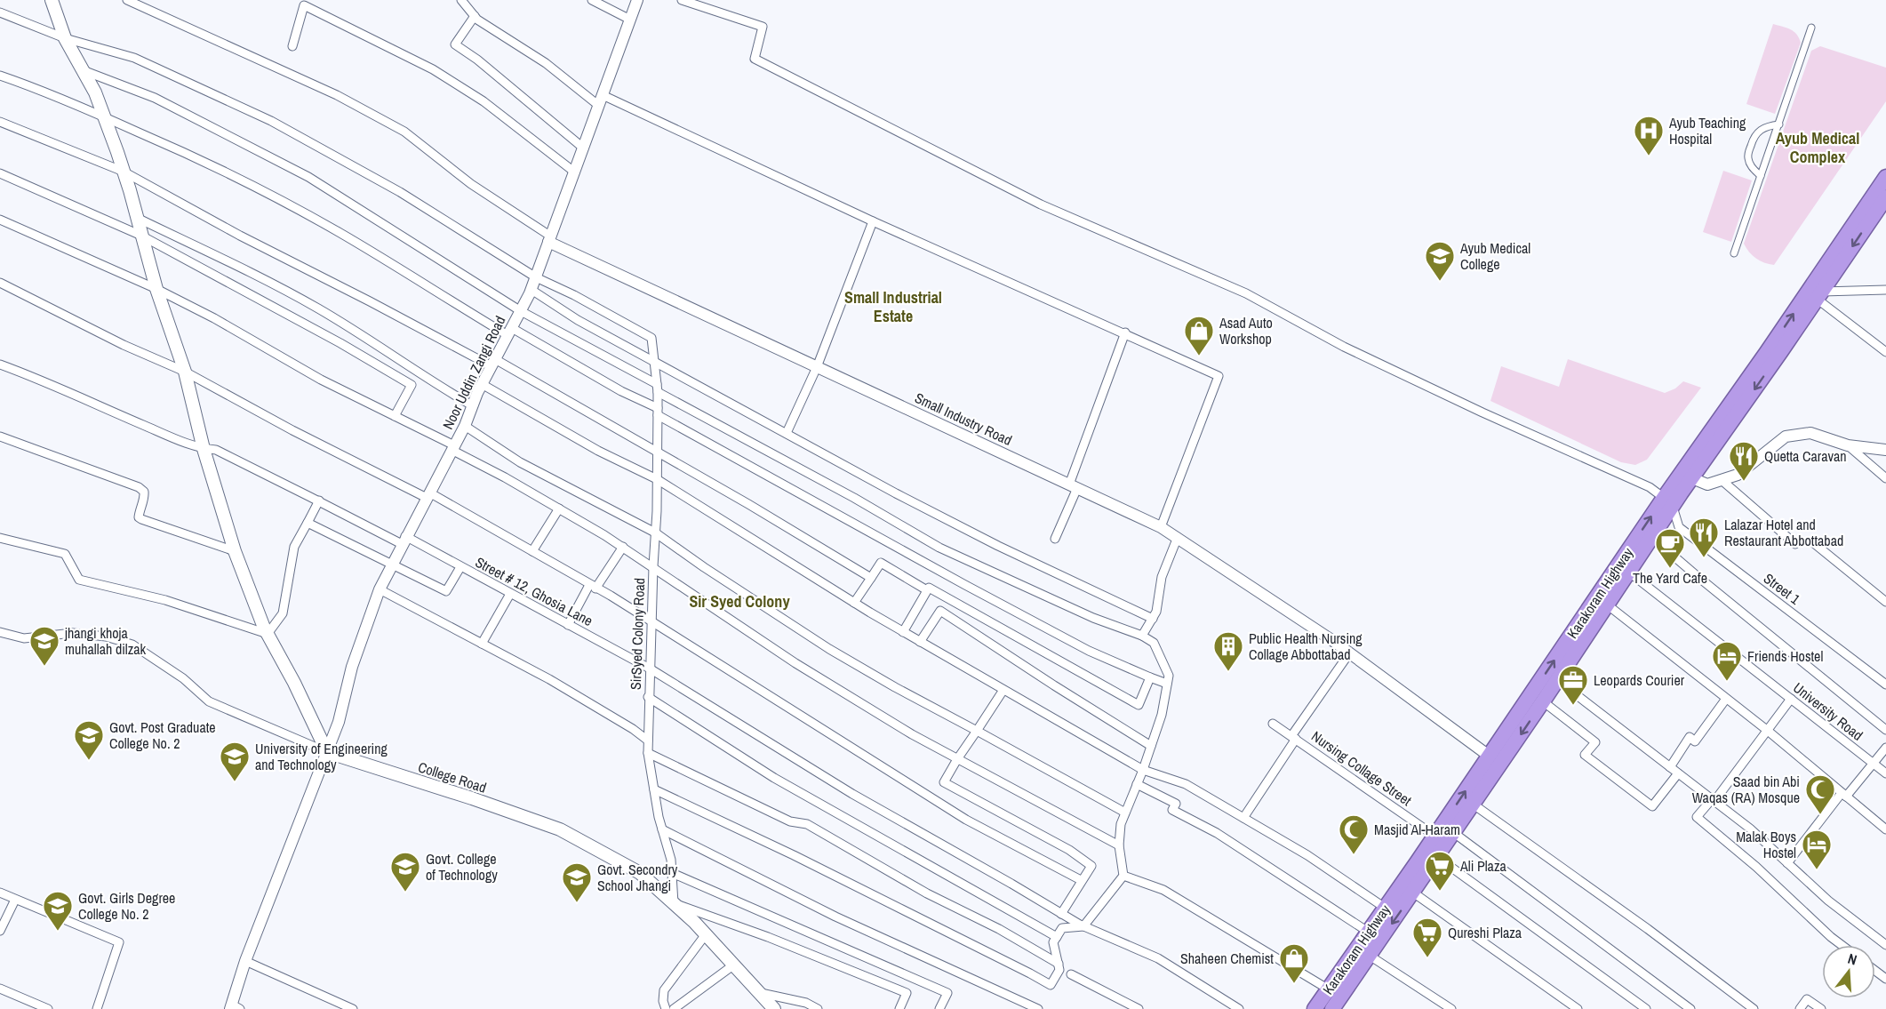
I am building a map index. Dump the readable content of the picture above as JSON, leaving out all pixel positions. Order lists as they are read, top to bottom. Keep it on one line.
{"streets":{"highway":["Karakoram Highway"],"main road":["College Road"],"street":["Noor Uddin Zangi Road","Small Industry Road","Street 1","Street # 12, Ghosia Lane","SirSyed Colony Road","University Road","Nursing Collage Street"]},"crossings":[["Noor Uddin Zangi Road","Small Industry Road"],["Noor Uddin Zangi Road","Street # 12, Ghosia Lane"],["Noor Uddin Zangi Road","SirSyed Colony Road"],["Noor Uddin Zangi Road","College Road"],["Small Industry Road","Karakoram Highway"],["Street 1","Karakoram Highway"],["Street # 12, Ghosia Lane","SirSyed Colony Road"],["Karakoram Highway","University Road"],["Karakoram Highway","Nursing Collage Street"],["SirSyed Colony Road","College Road"]],"districts":["Ayub Medical Complex","Small Industrial Estate","Sir Syed Colony"],"places":{"hospital":["Ayub Teaching Hospital"],"school or university":["Ayub Medical College","jhangi khoja muhallah dilzak","Govt. Post Graduate College No. 2","University of Engineering and Technology","Govt. College of Technology","Govt. Secondry School Jhangi","Govt. Girls Degree College No. 2"],"shop":["Asad Auto Workshop","Shaheen Chemist"],"restaurant":["Quetta Caravan","Lalazar Hotel and Restaurant Abbottabad"],"cafe":["The Yard Cafe"],"building":["Public Health Nursing Collage Abbottabad"],"hotel":["Friends Hostel","Malak Boys Hostel"],"office":["Leopards Courier"],"mosque":["Saad bin Abi Waqas (RA) Mosque","Masjid Al-Haram"],"supermarket":["Ali Plaza","Qureshi Plaza"]},"north":"top"}
